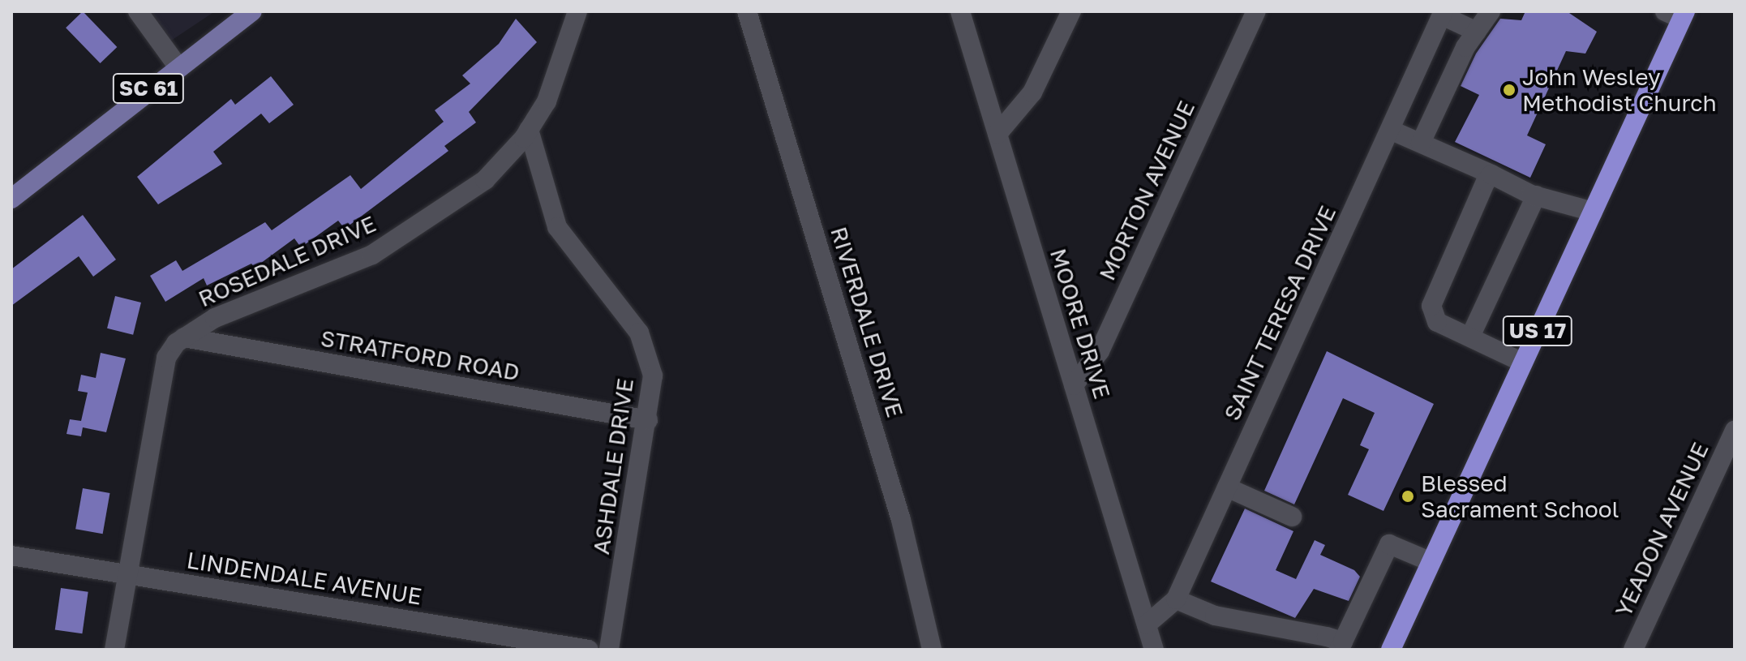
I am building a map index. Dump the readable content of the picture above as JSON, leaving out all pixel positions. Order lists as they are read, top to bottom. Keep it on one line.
{"streets":{"highway":["US 17"],"main road":["SC 61"],"street":["MORTON AVENUE","ROSEDALE DRIVE","SAINT TERESA DRIVE","RIVERDALE DRIVE","MOORE DRIVE","STRATFORD ROAD","ASHDALE DRIVE","YEADON AVENUE","LINDENDALE AVENUE"]},"crossings":[["MORTON AVENUE","MOORE DRIVE"],["ROSEDALE DRIVE","STRATFORD ROAD"],["ROSEDALE DRIVE","ASHDALE DRIVE"],["ROSEDALE DRIVE","LINDENDALE AVENUE"],["SAINT TERESA DRIVE","MOORE DRIVE"],["STRATFORD ROAD","ASHDALE DRIVE"]],"places":["John Wesley Methodist Church","Blessed Sacrament School"]}
